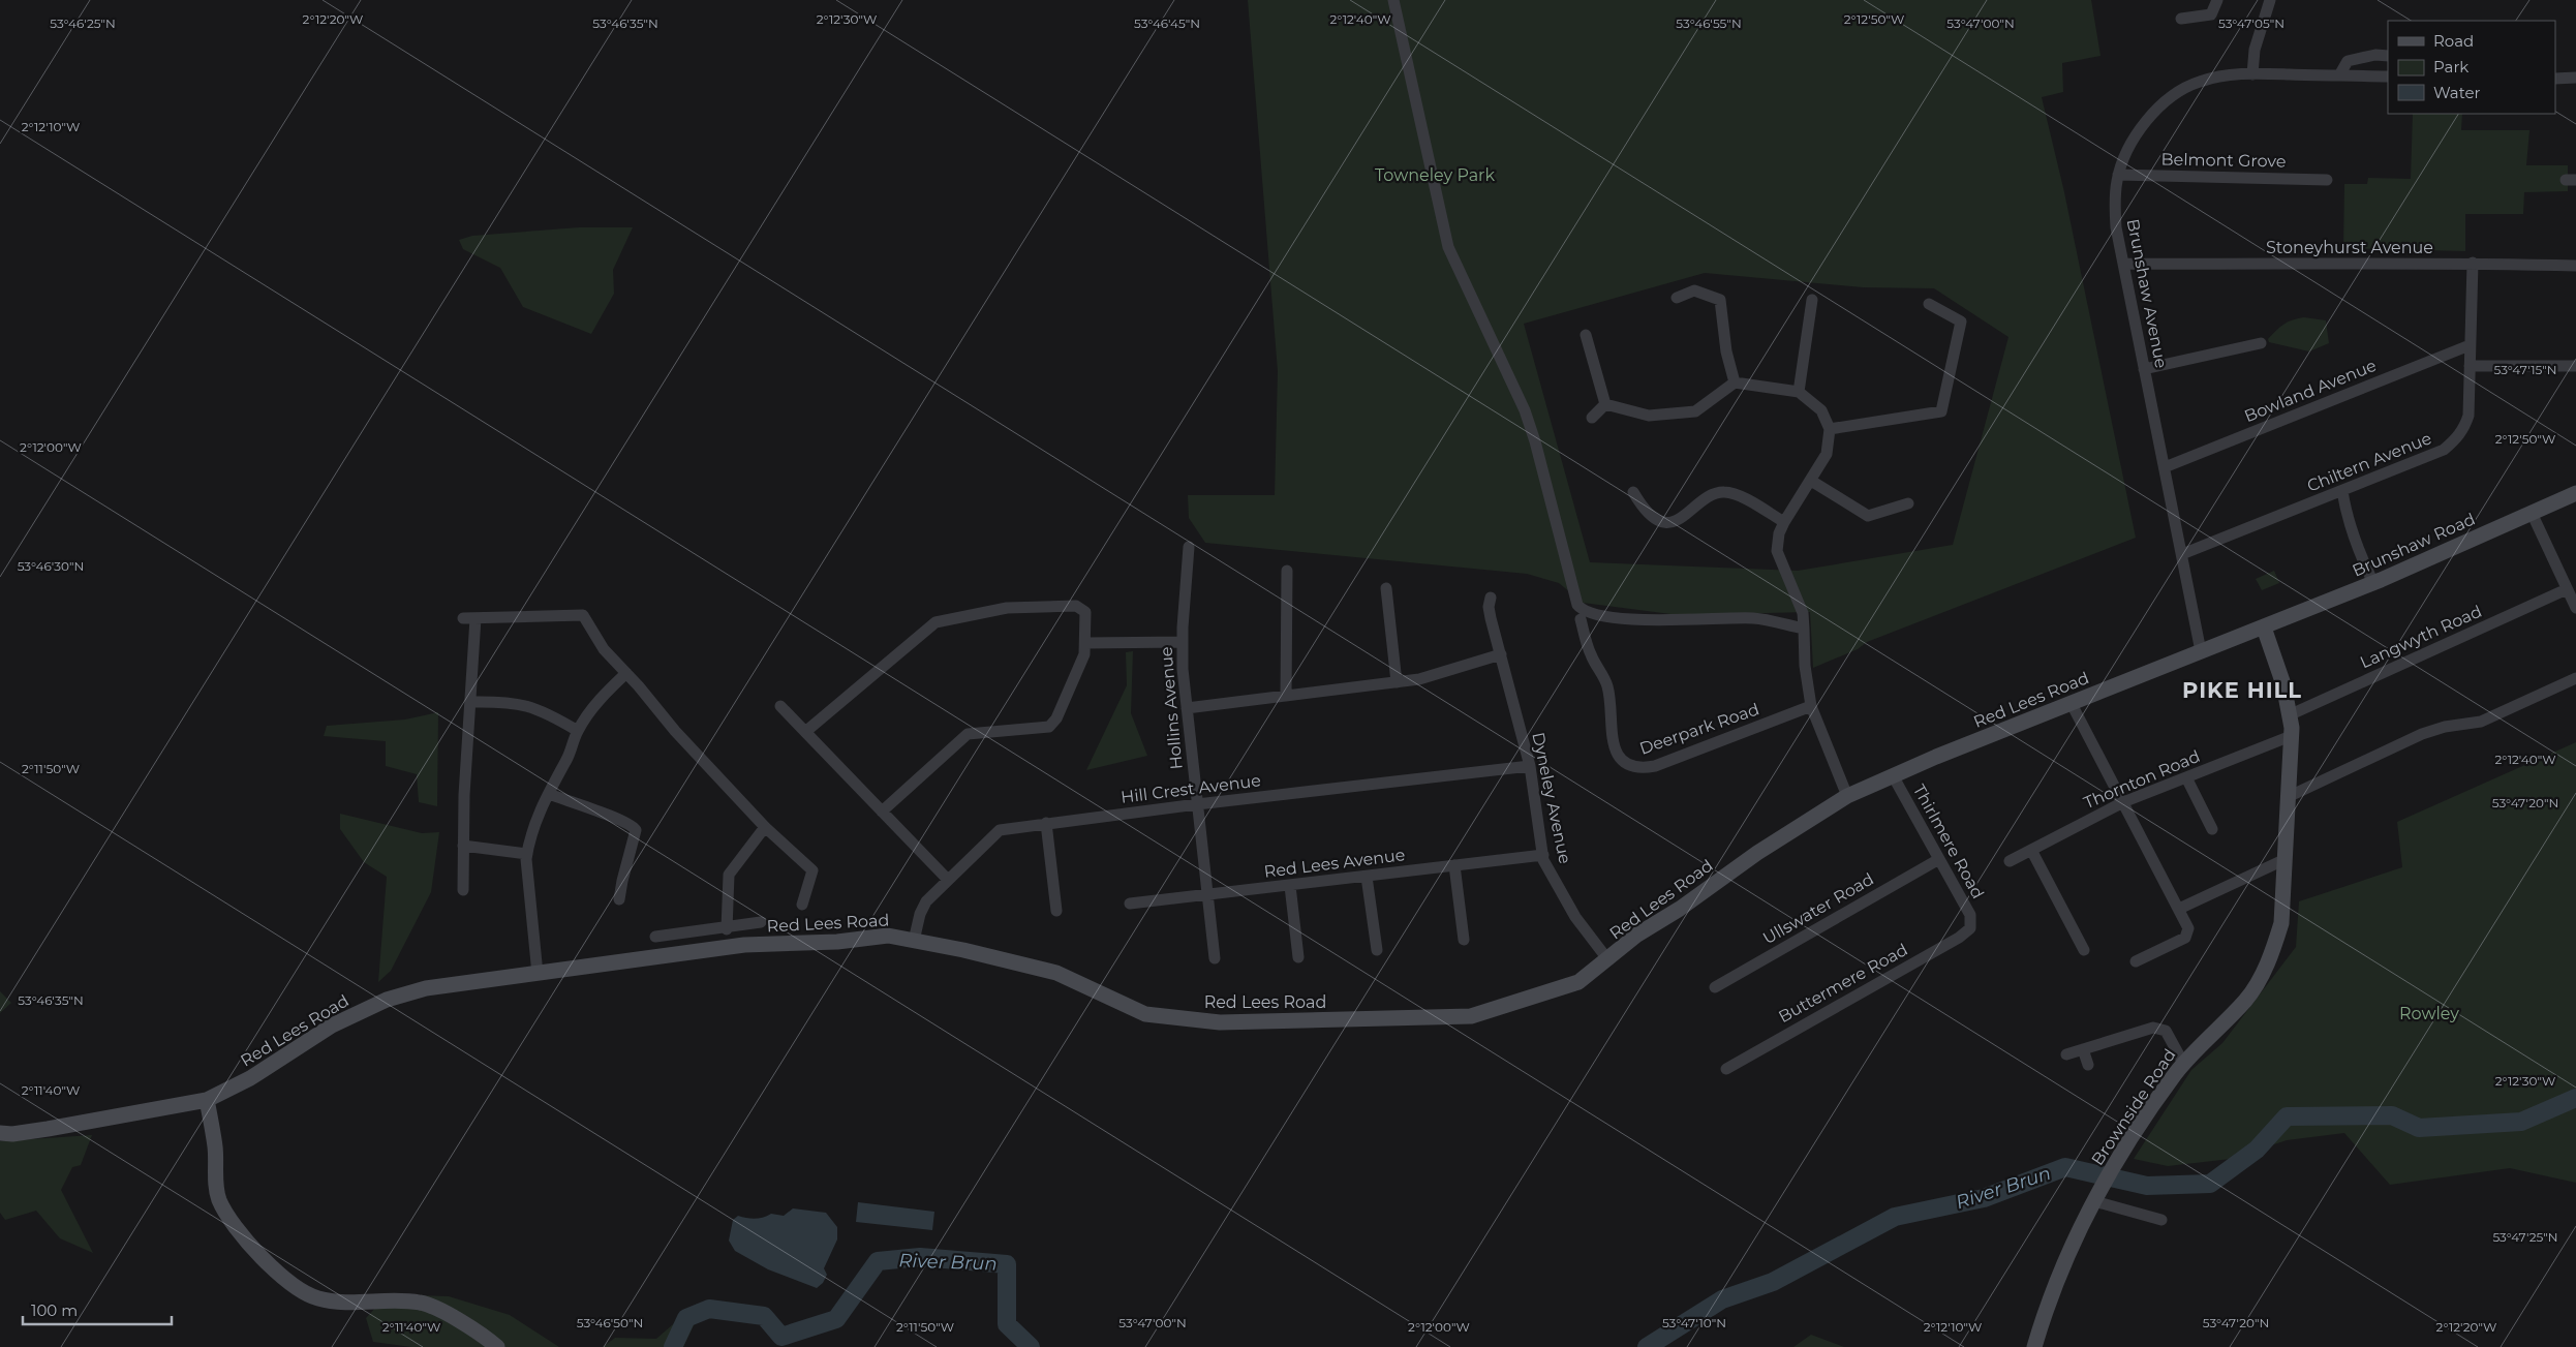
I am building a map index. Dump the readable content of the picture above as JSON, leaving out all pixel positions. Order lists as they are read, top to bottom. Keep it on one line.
{"streets":{"street":["Belmont Grove","Stoneyhurst Avenue","Brunshaw Avenue","Bowland Avenue","Chiltern Avenue","Brunshaw Road","Langwyth Road","Red Lees Road","Hollins Avenue","Deerpark Road","Thornton Road","Hill Crest Avenue","Dyneley Avenue","Thirlmere Road","Red Lees Avenue","Ullswater Road","Buttermere Road","Brownside Road"]},"crossings":[["Belmont Grove","Brunshaw Avenue"],["Stoneyhurst Avenue","Brunshaw Avenue"],["Stoneyhurst Avenue","Chiltern Avenue"],["Brunshaw Avenue","Bowland Avenue"],["Brunshaw Avenue","Chiltern Avenue"],["Brunshaw Avenue","Red Lees Road"],["Bowland Avenue","Chiltern Avenue"],["Brunshaw Road","Red Lees Road"],["Brunshaw Road","Brownside Road"],["Langwyth Road","Brownside Road"],["Red Lees Road","Hill Crest Avenue"],["Red Lees Road","Dyneley Avenue"],["Red Lees Road","Thirlmere Road"],["Red Lees Road","Brownside Road"],["Hollins Avenue","Hill Crest Avenue"],["Hollins Avenue","Red Lees Avenue"],["Thornton Road","Brownside Road"],["Hill Crest Avenue","Dyneley Avenue"],["Dyneley Avenue","Red Lees Avenue"],["Thirlmere Road","Ullswater Road"],["Thirlmere Road","Buttermere Road"]],"districts":["PIKE HILL"],"water":["River Brun"],"parks":["Towneley Park","Rowley"],"legend":["Road","Park","Water"],"scale_bar":"100 m","coordinates":["2°12'40\"W","2°12'50\"W","2°12'20\"W","2°12'30\"W","53°46'25\"N","53°46'35\"N","53°46'45\"N","53°46'55\"N","53°47'00\"N","53°47'05\"N","2°12'10\"W","53°47'15\"N","2°12'00\"W","53°46'30\"N","2°11'50\"W","53°47'20\"N","2°11'40\"W","53°47'25\"N","53°46'50\"N","53°47'10\"N"]}
